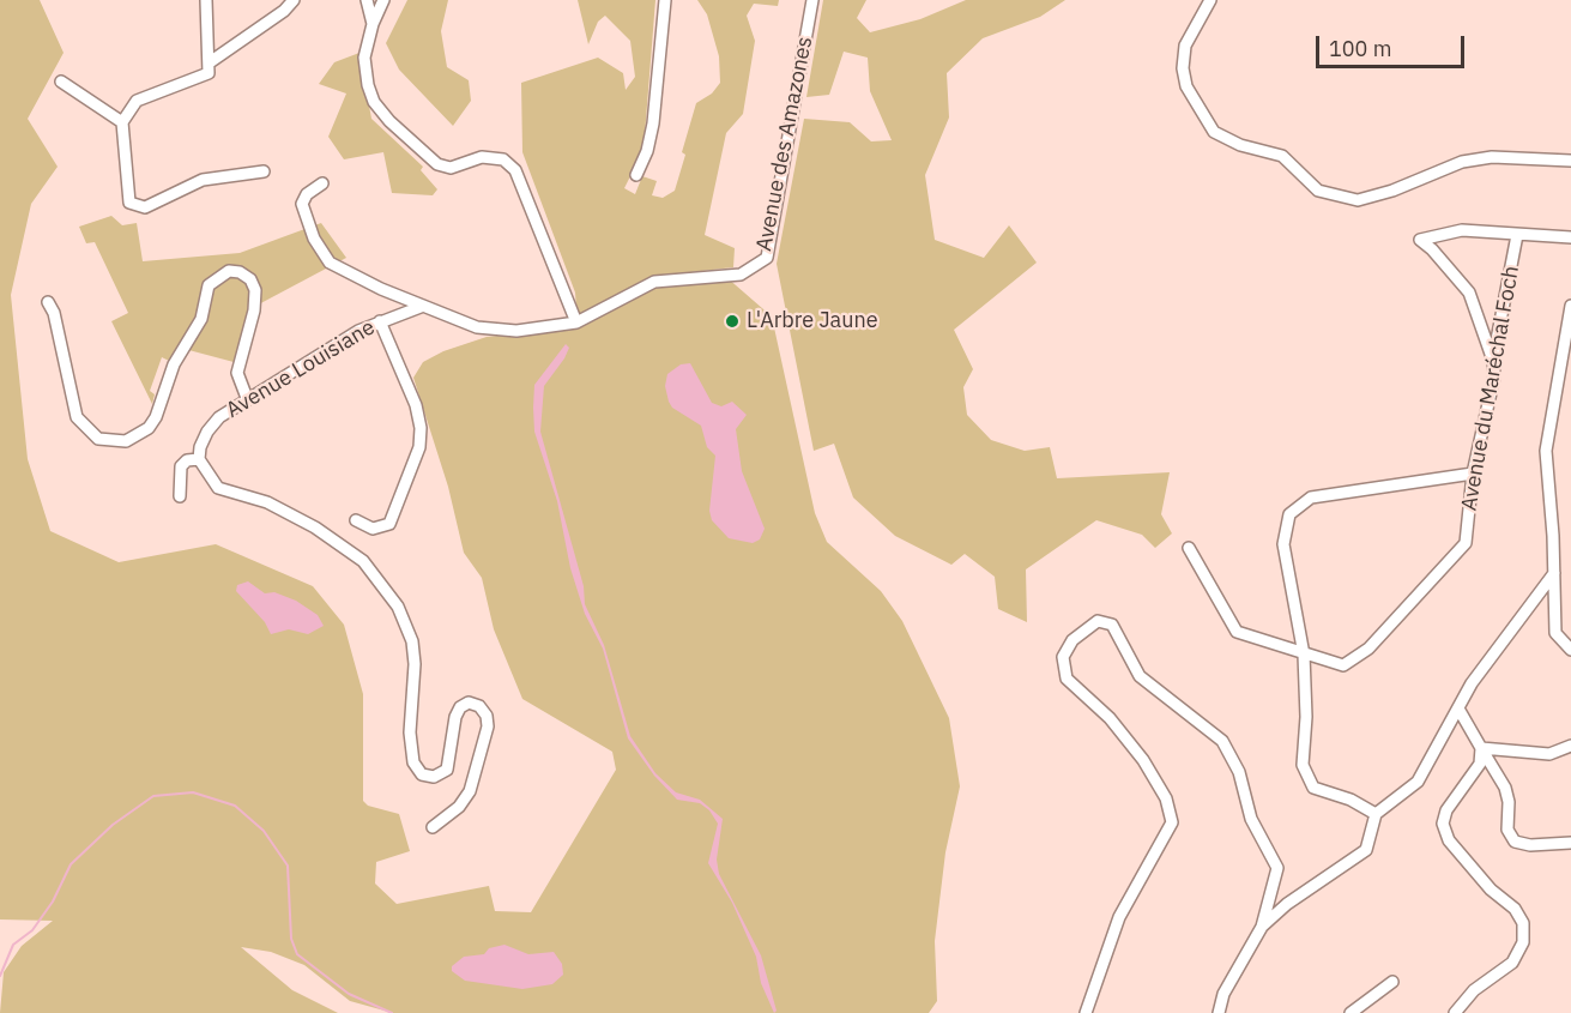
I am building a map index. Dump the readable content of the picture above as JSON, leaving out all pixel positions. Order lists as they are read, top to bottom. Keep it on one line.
{"streets":{"street":["Avenue des Amazones","Avenue Louisiane","Avenue du Maréchal Foch"]},"crossings":[["Avenue des Amazones","Avenue Louisiane"]],"places":["L'Arbre Jaune"],"scale_bar":"100 m"}
